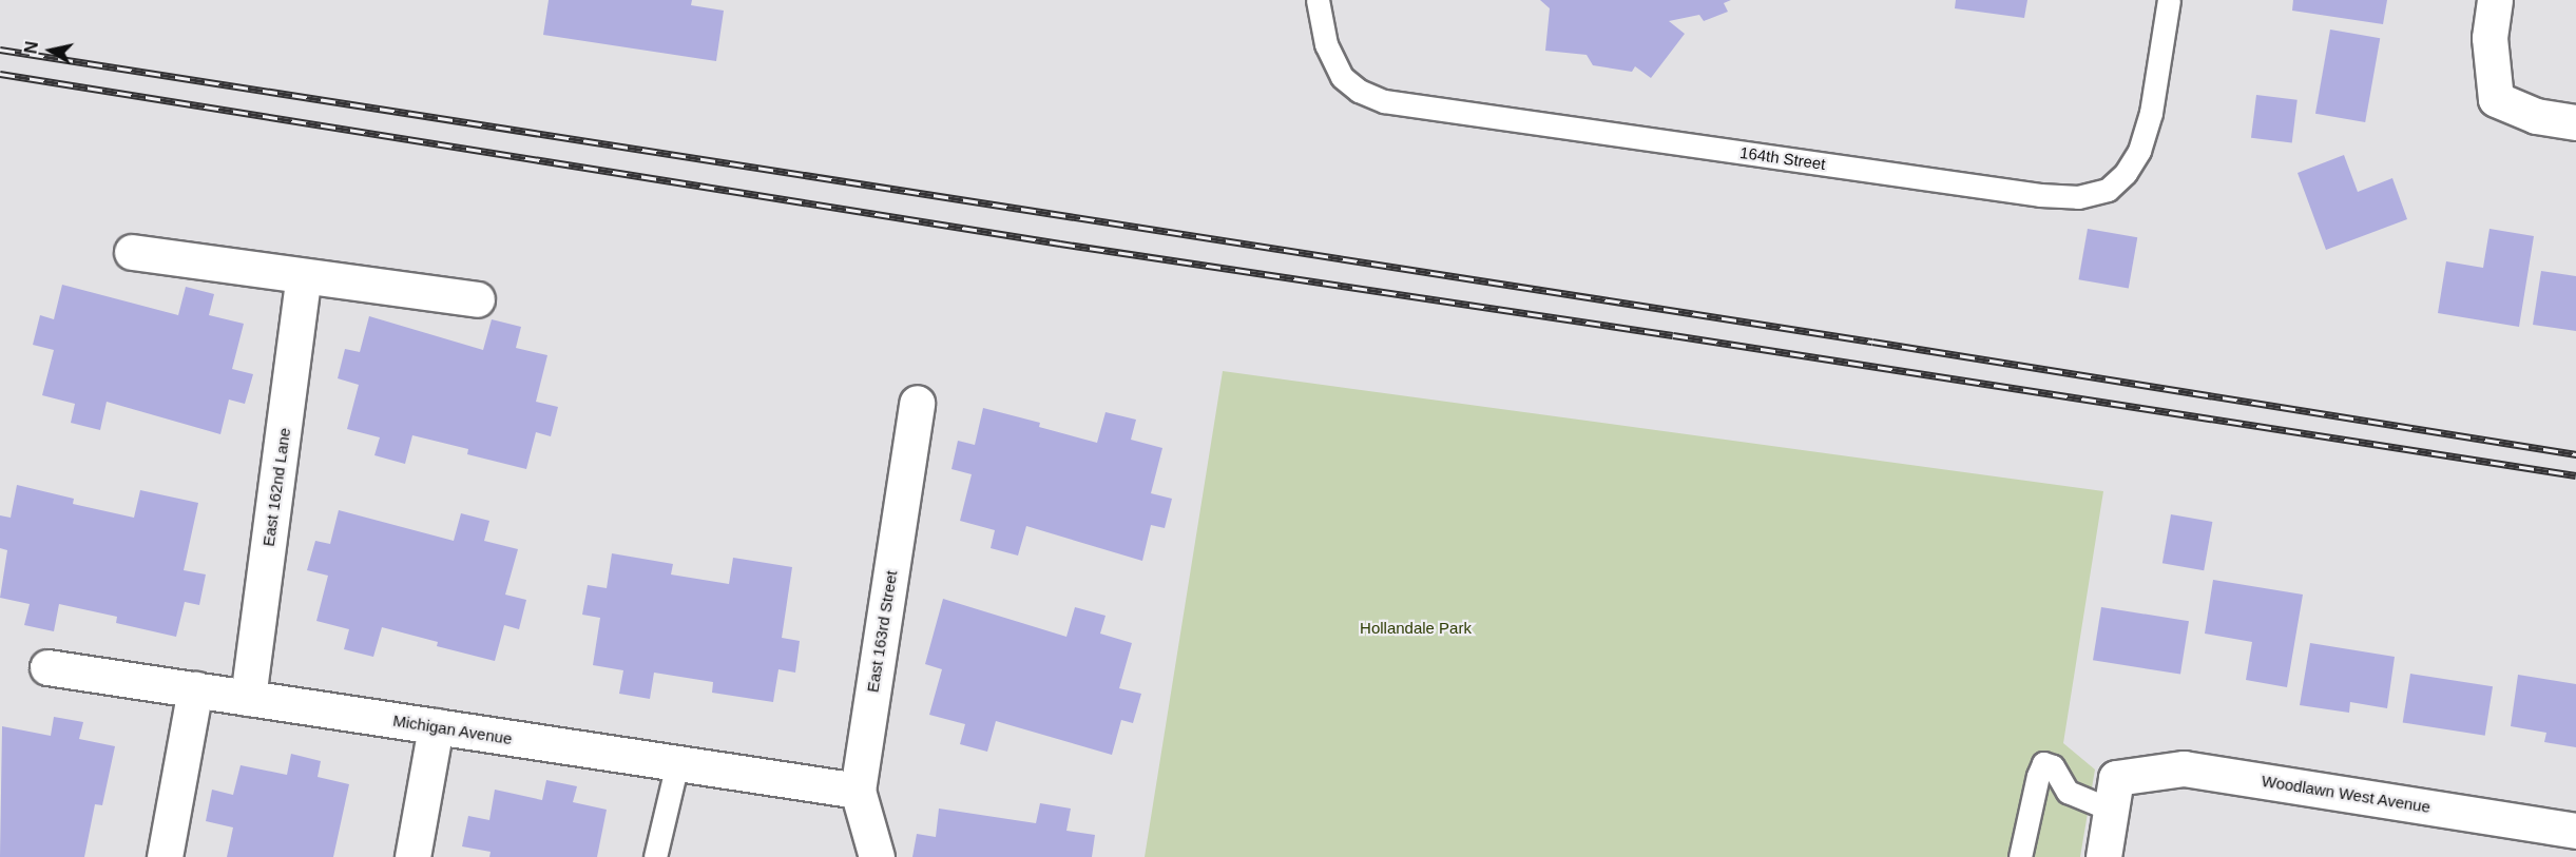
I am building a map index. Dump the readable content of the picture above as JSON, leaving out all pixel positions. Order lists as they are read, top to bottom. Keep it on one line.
{"streets":{"street":["East 162nd Lane","East 163rd Street","Michigan Avenue","Woodlawn West Avenue"],"lane":["164th Street"]},"crossings":[["East 162nd Lane","Michigan Avenue"],["East 163rd Street","Michigan Avenue"]],"parks":["Hollandale Park"],"north":"left"}
